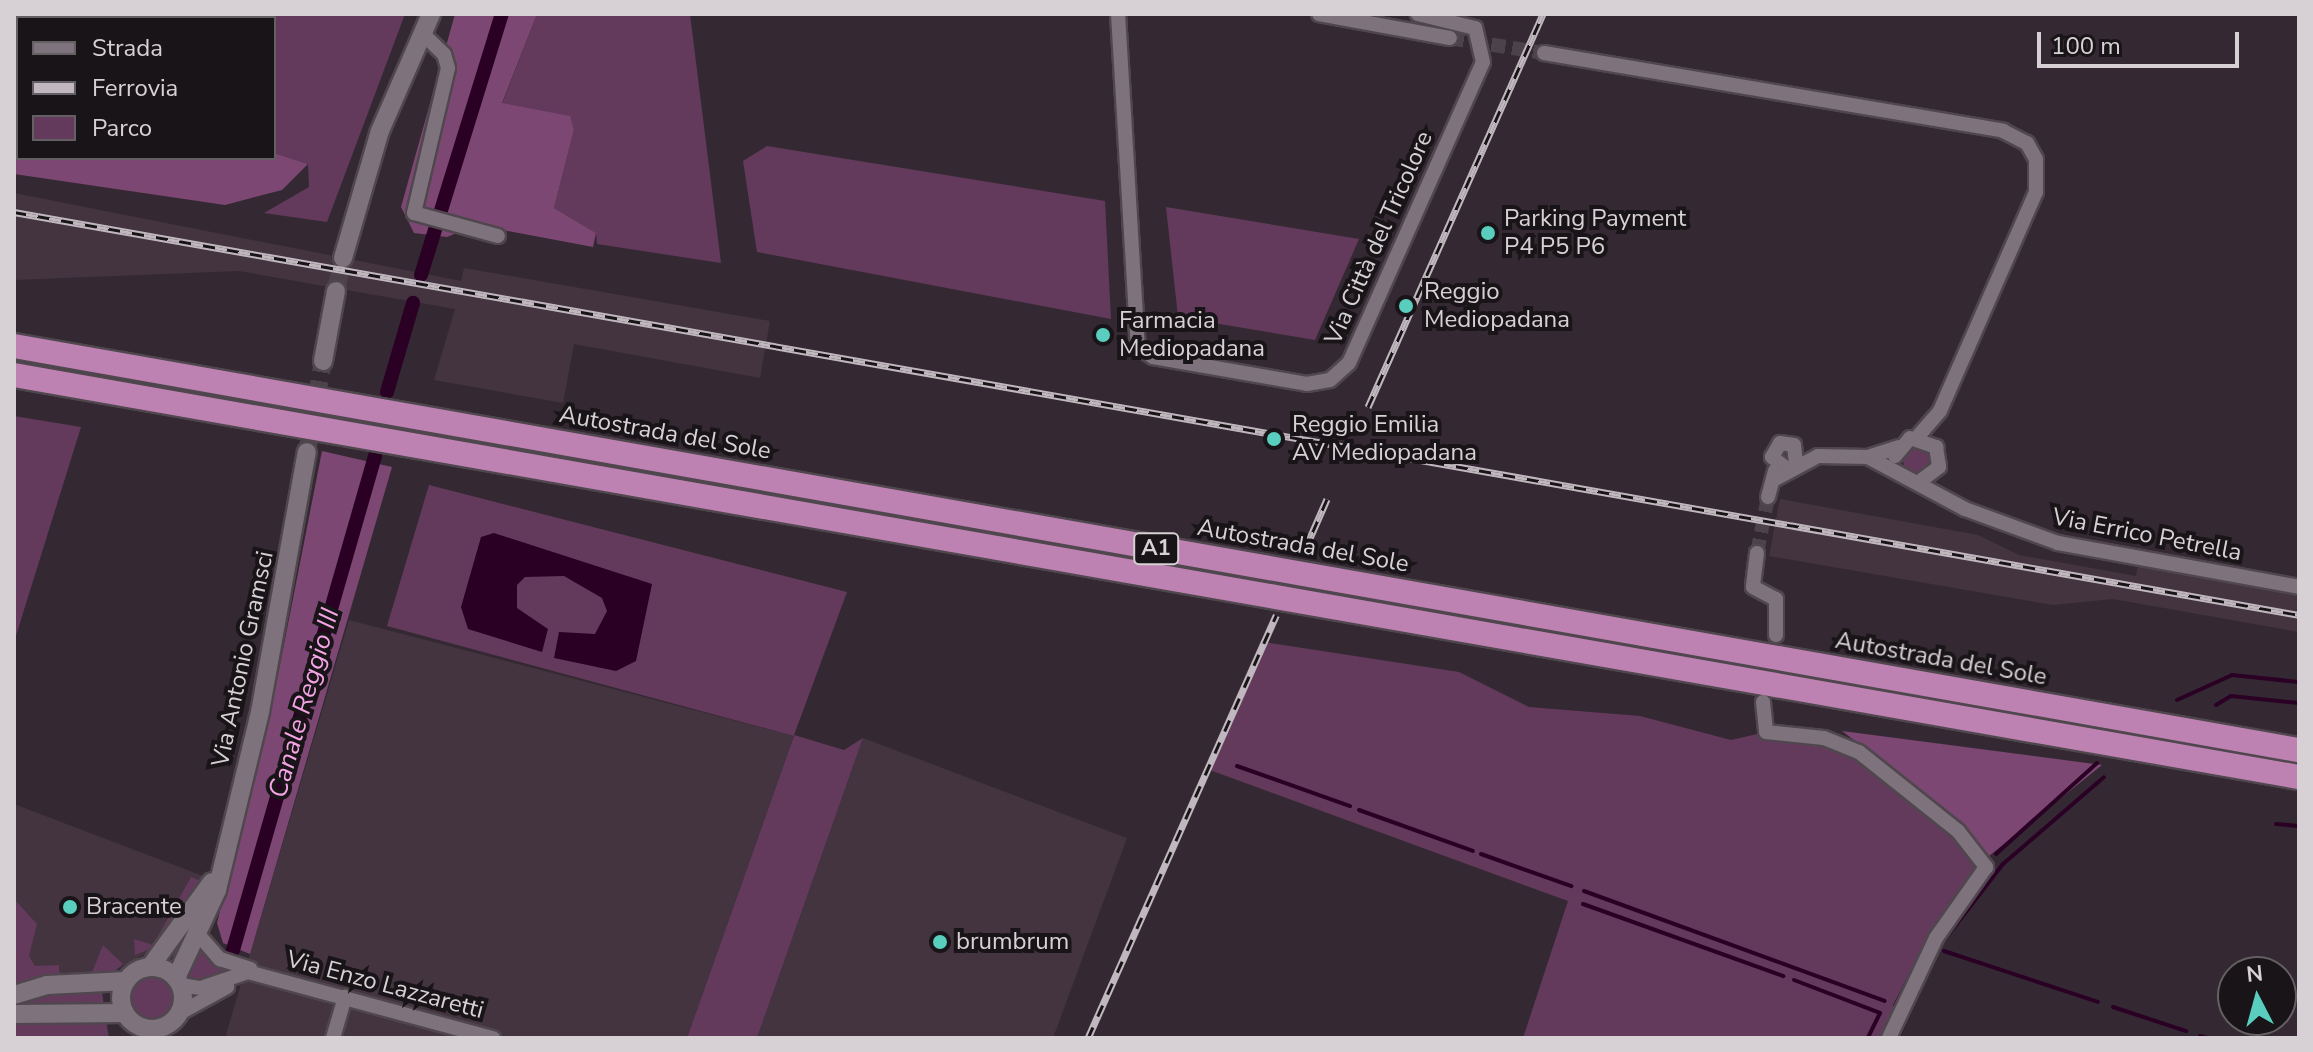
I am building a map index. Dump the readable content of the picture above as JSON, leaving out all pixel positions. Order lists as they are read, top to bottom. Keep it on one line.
{"streets":{"highway":["Autostrada del Sole","A1"],"street":["Via Città del Tricolore","Via Errico Petrella","Via Antonio Gramsci","Via Enzo Lazzaretti"]},"crossings":[["Via Antonio Gramsci","Via Enzo Lazzaretti"]],"water":["Canale Reggio III"],"places":["Parking Payment P4 P5 P6","Reggio Mediopadana","Farmacia Mediopadana","Reggio Emilia AV Mediopadana","Bracente","brumbrum"],"legend":["Strada","Ferrovia","Parco"],"scale_bar":"100 m","north":"top"}
